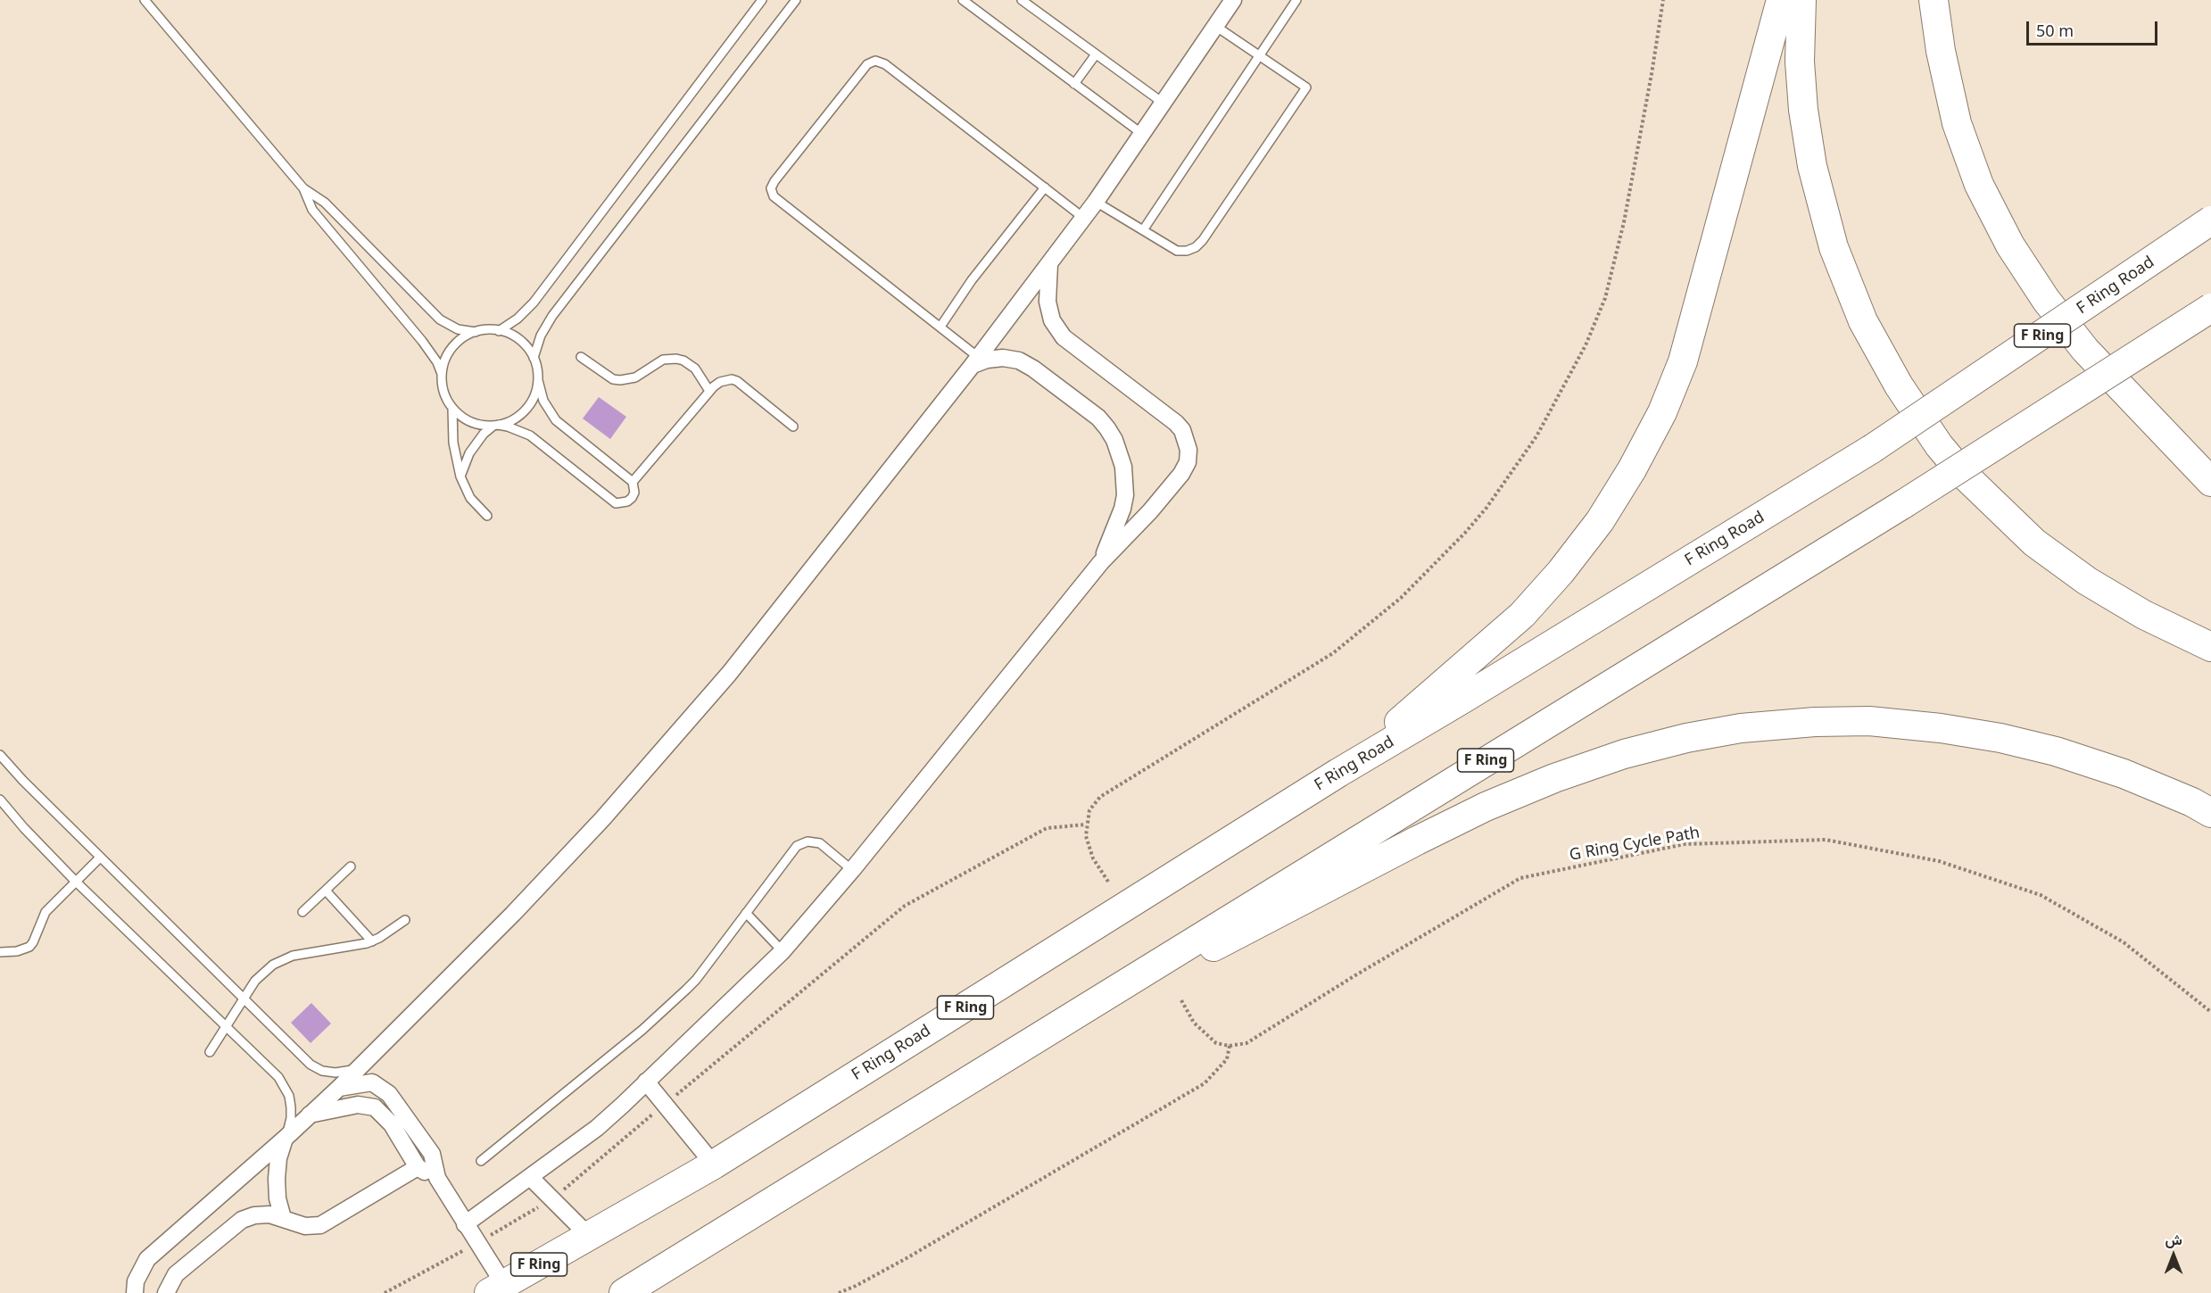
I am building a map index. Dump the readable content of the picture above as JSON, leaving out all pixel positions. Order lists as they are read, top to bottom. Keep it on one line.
{"streets":{"highway":["F Ring Road","F Ring"],"path":["G Ring Cycle Path"]},"scale_bar":"50 m","north":"top"}
